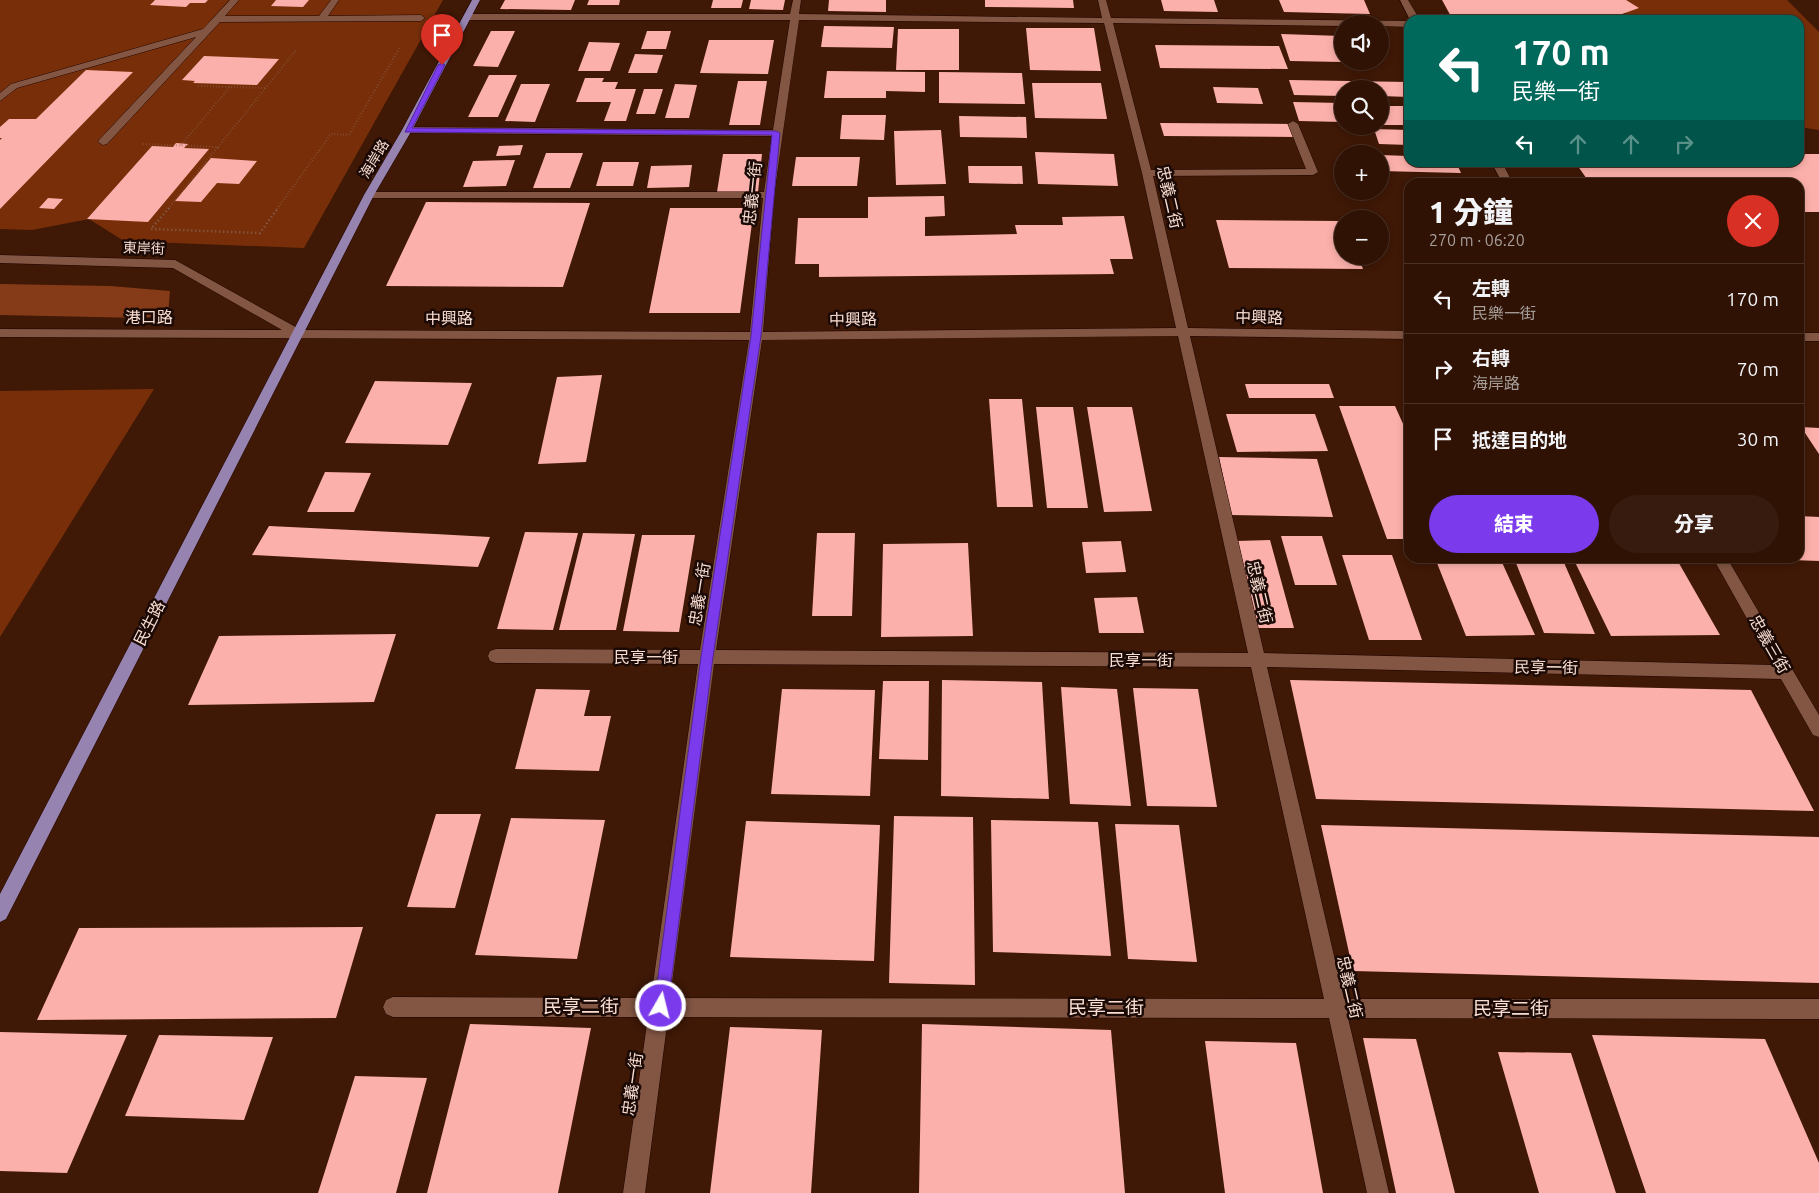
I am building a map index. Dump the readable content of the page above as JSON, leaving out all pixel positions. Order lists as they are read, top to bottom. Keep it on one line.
{"streets":{"main road":["海岸路","民生路"],"street":["忠義一街","忠義二街","東岸街","港口路","中興路","忠義三街","民享一街","民享二街"]},"crossings":[["海岸路","東岸街"],["海岸路","港口路"],["海岸路","中興路"],["海岸路","民生路"],["忠義一街","中興路"],["忠義一街","民享一街"],["忠義一街","民享二街"],["忠義二街","中興路"],["忠義二街","民享一街"],["忠義二街","民享二街"],["東岸街","港口路"],["東岸街","中興路"],["東岸街","民生路"],["港口路","中興路"],["港口路","民生路"],["中興路","民生路"],["忠義三街","民享一街"]],"page":{"map_buttons":["+","−"],"turn":["170 m","民樂一街"],"heading":["1 分鐘","270 m · 06:20"],"list":[{"name":"左轉","note":"民樂一街","value":"170 m"},{"name":"右轉","note":"海岸路","value":"70 m"},{"name":"抵達目的地","value":"30 m"}],"buttons":["結束","分享"]}}
